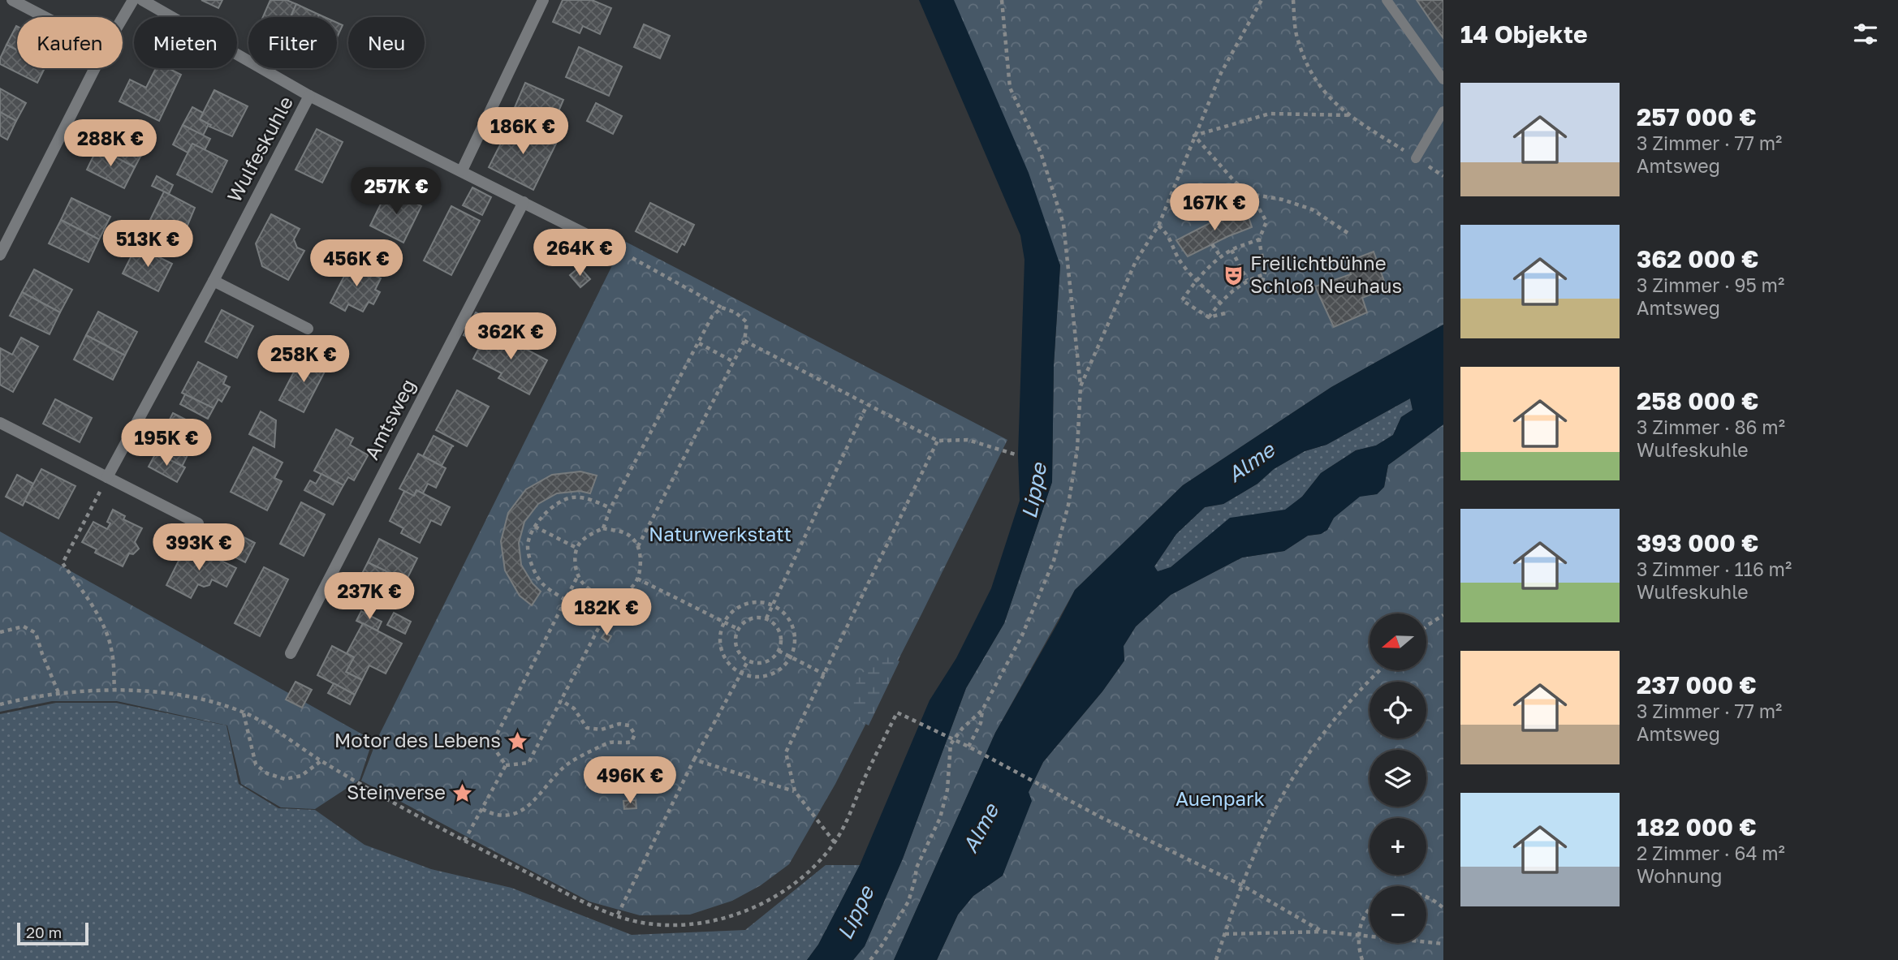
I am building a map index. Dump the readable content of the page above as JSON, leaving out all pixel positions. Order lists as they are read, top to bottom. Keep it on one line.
{"streets":{"street":["Wulfeskuhle","Amtsweg"]},"water":["Alme","Lippe"],"parks":["Naturwerkstatt","Auenpark"],"places":{"theatre":["Freilichtbühne Schloß Neuhaus"],"place":["Motor des Lebens","Steinverse"]},"scale_bar":"20 m","north":"left","page":{"heading":"14 Objekte","chip":["Kaufen","Mieten","Filter","Neu"],"list":[{"name":"257 000 €","note":"3 Zimmer · 77 m² · Amtsweg"},{"name":"362 000 €","note":"3 Zimmer · 95 m² · Amtsweg"},{"name":"258 000 €","note":"3 Zimmer · 86 m² · Wulfeskuhle"},{"name":"393 000 €","note":"3 Zimmer · 116 m² · Wulfeskuhle"},{"name":"237 000 €","note":"3 Zimmer · 77 m² · Amtsweg"},{"name":"182 000 €","note":"2 Zimmer · 64 m² · Wohnung"}],"price":["186K €","288K €","257K €","167K €","513K €","264K €","456K €","362K €","258K €","195K €","393K €","237K €","182K €","496K €"],"map_buttons":["+","−"],"scale":"20 m"}}
